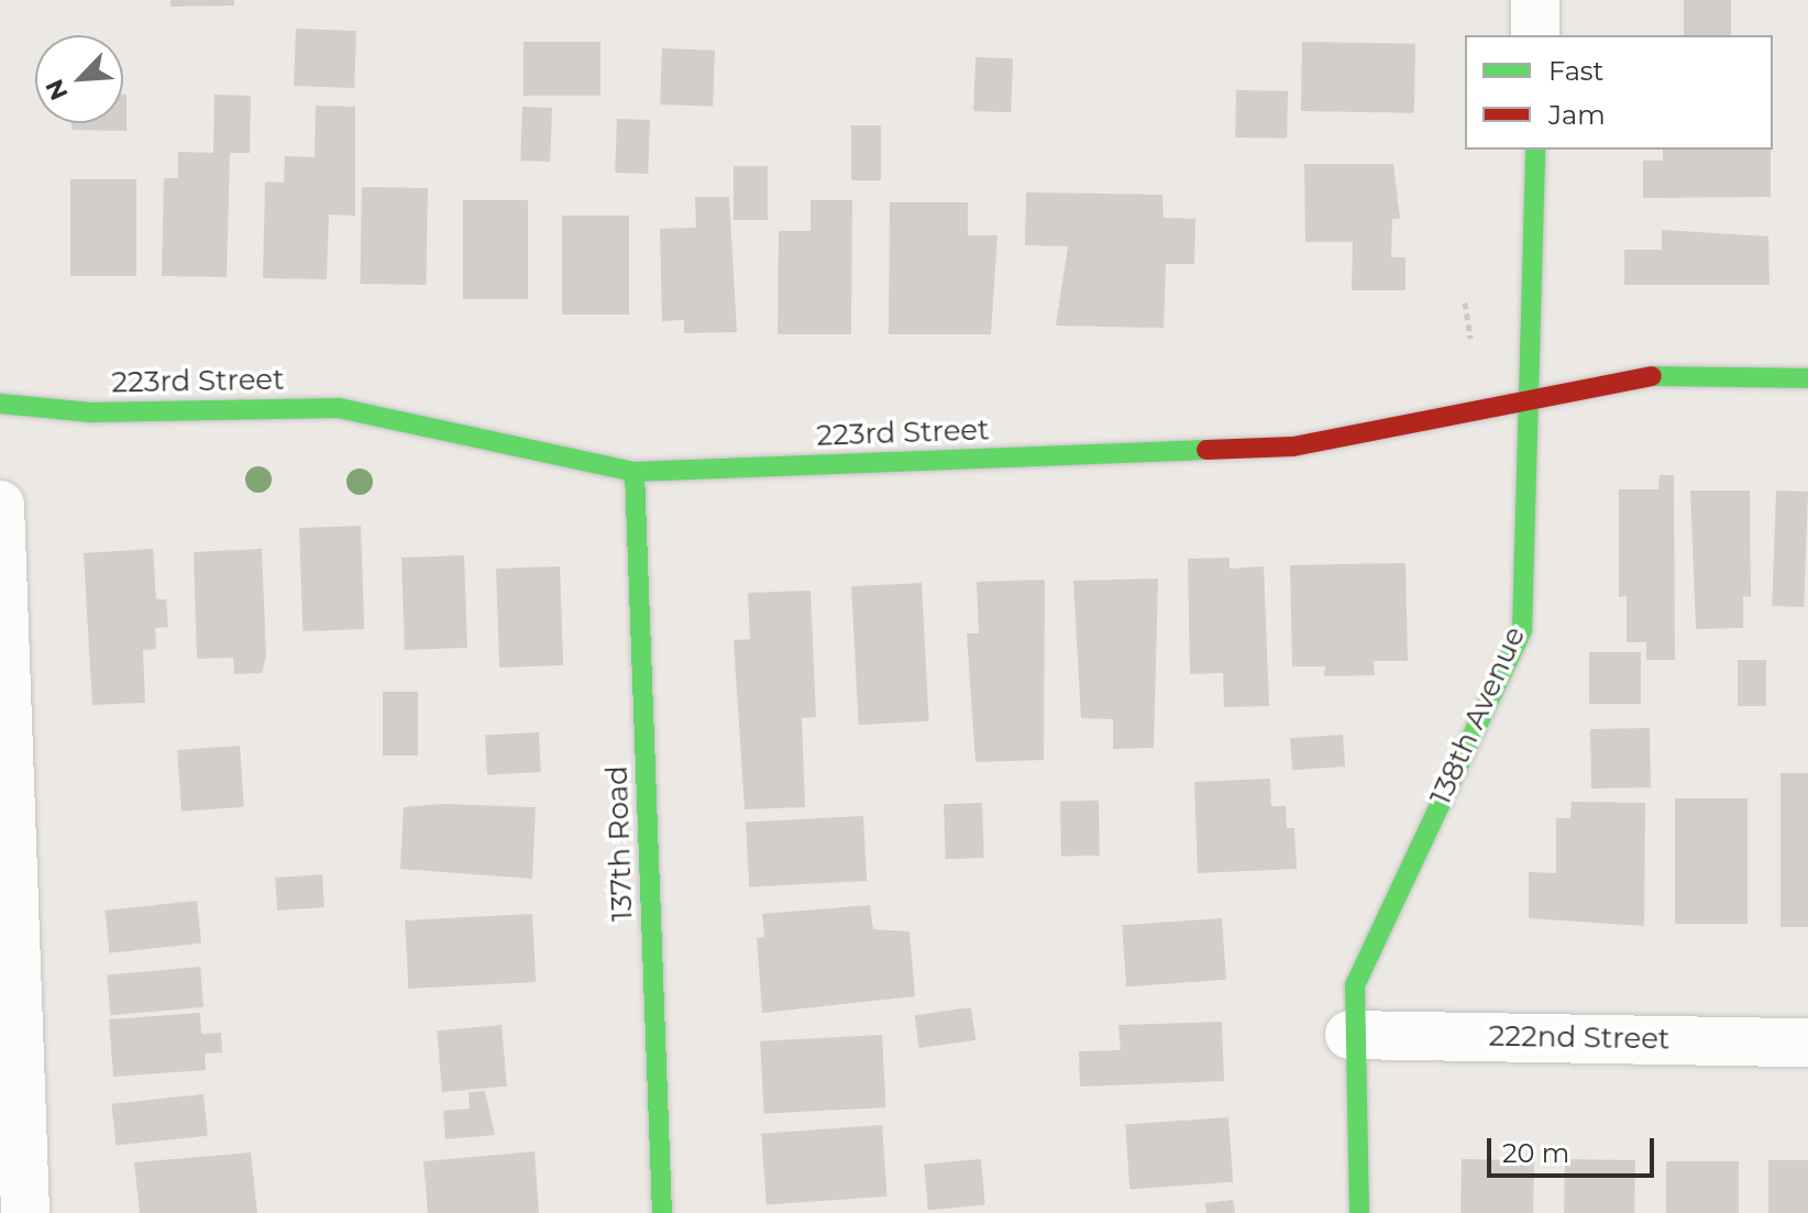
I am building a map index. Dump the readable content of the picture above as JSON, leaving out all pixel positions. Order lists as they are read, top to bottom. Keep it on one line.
{"streets":{"street":["223rd Street","138th Avenue","137th Road","222nd Street"]},"crossings":[["223rd Street","138th Avenue"],["223rd Street","137th Road"],["138th Avenue","222nd Street"]],"legend":["Fast","Jam"],"scale_bar":"20 m","north":"bottom left"}
